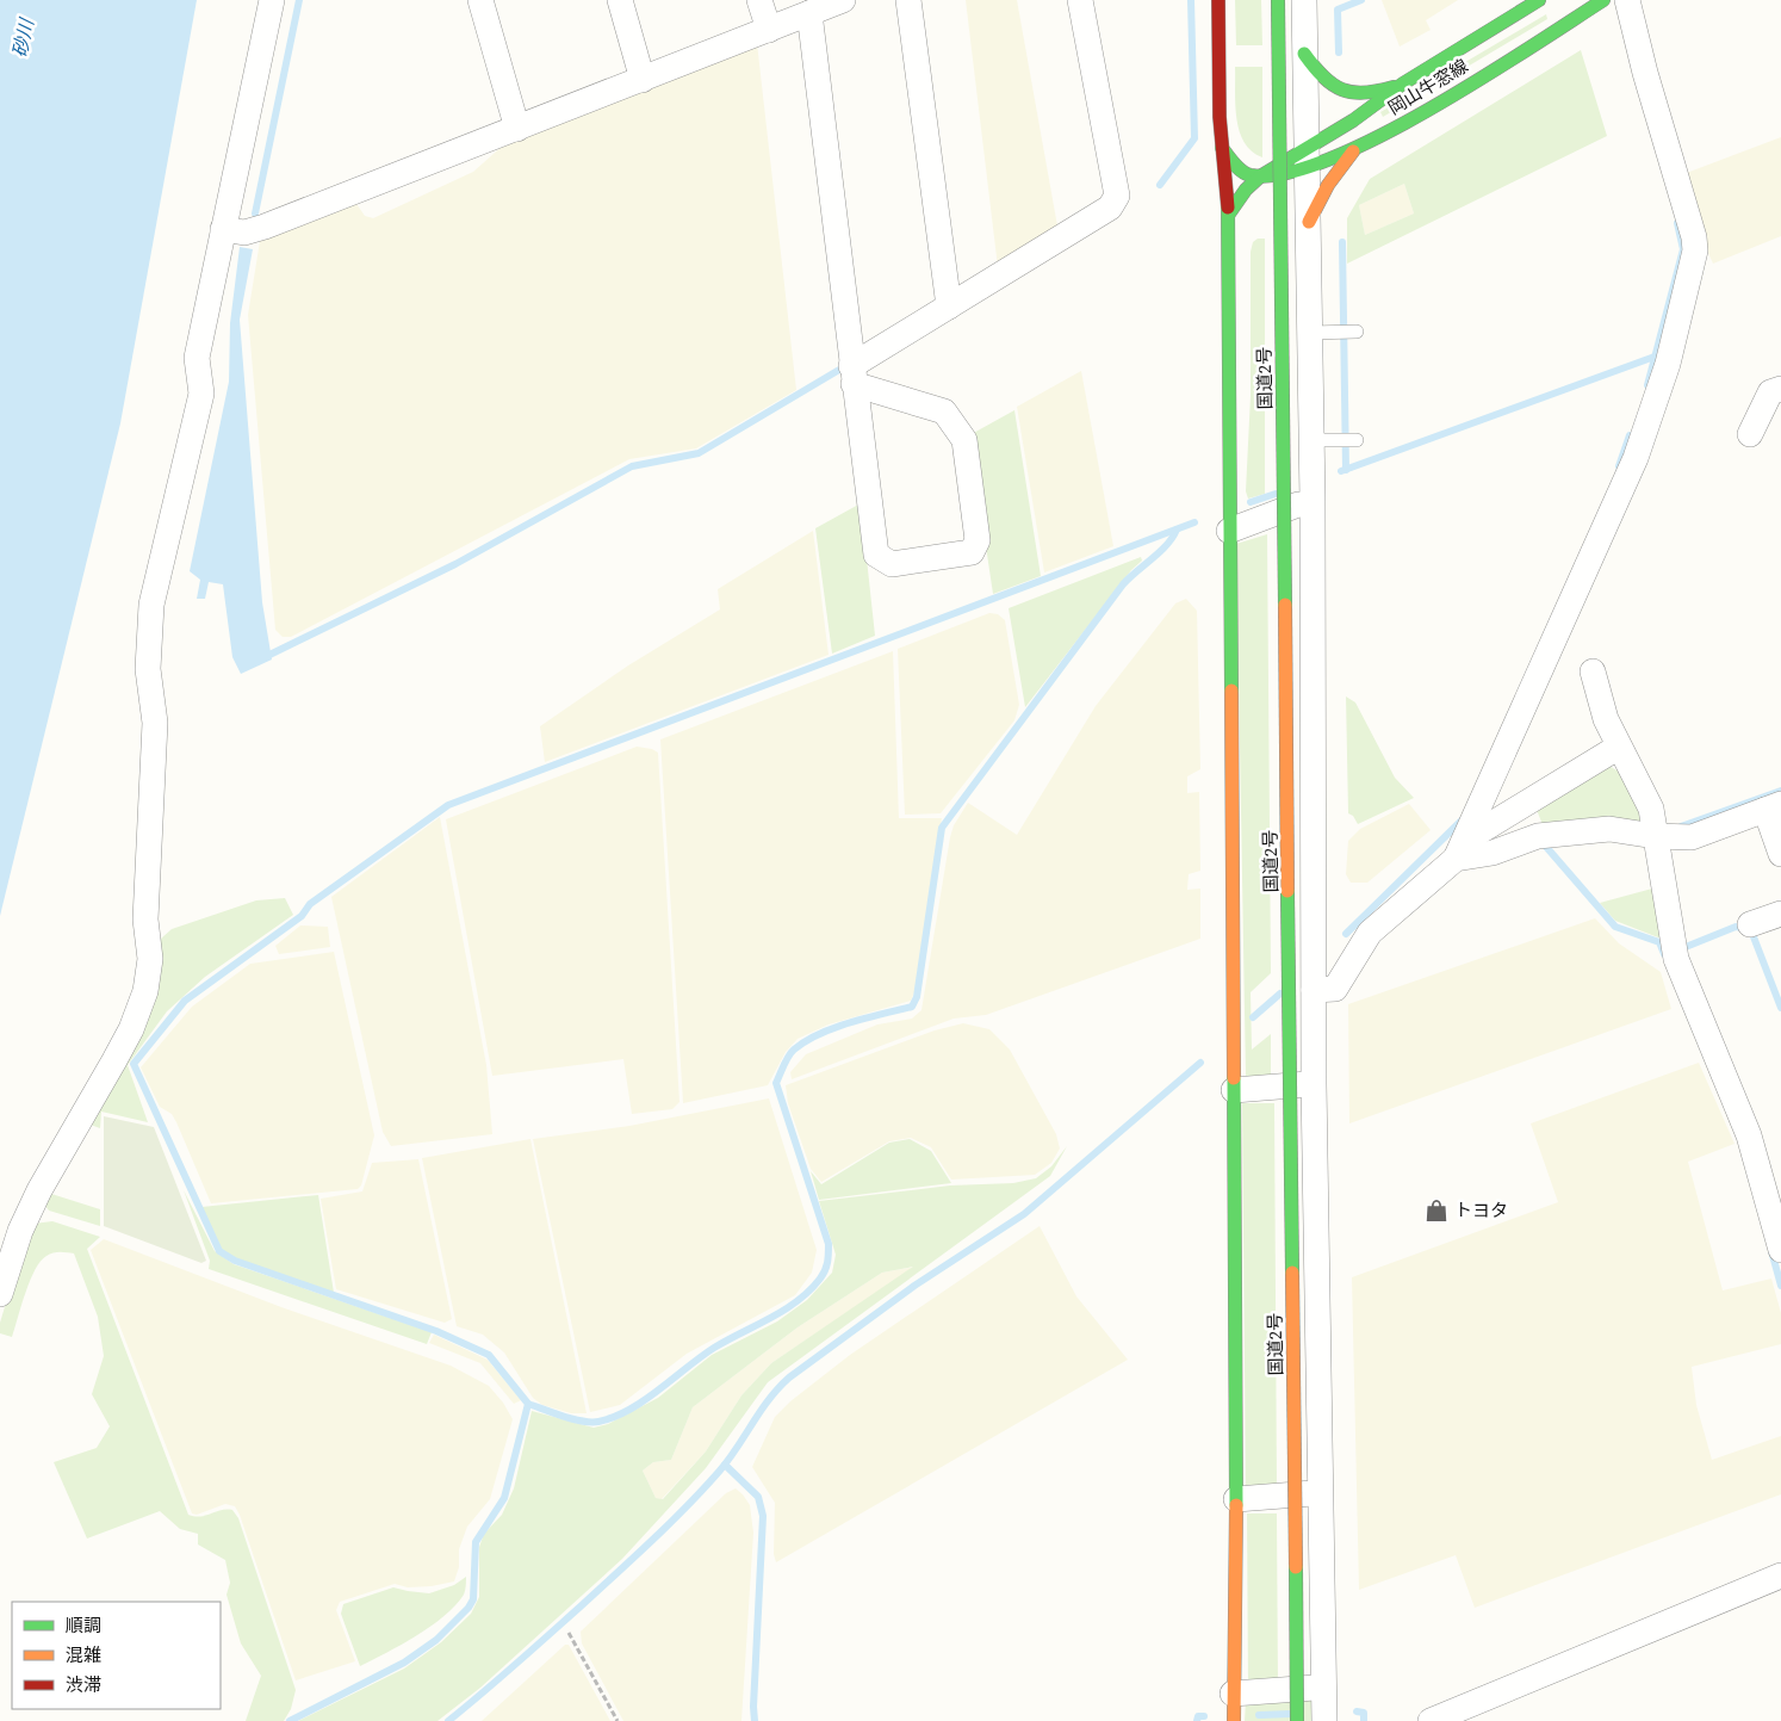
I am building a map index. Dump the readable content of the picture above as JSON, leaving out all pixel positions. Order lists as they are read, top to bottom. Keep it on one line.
{"streets":{"main road":["岡山牛窓線","国道2号"]},"water":["砂川"],"places":{"shop":["トヨタ"]},"legend":["順調","混雑","渋滞"]}
